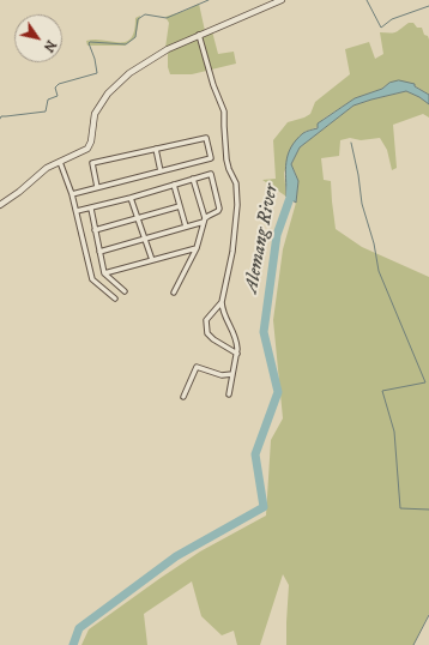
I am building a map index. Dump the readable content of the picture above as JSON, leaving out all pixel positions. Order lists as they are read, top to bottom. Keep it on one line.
{"water":["Alemang River"],"north":"bottom right"}
